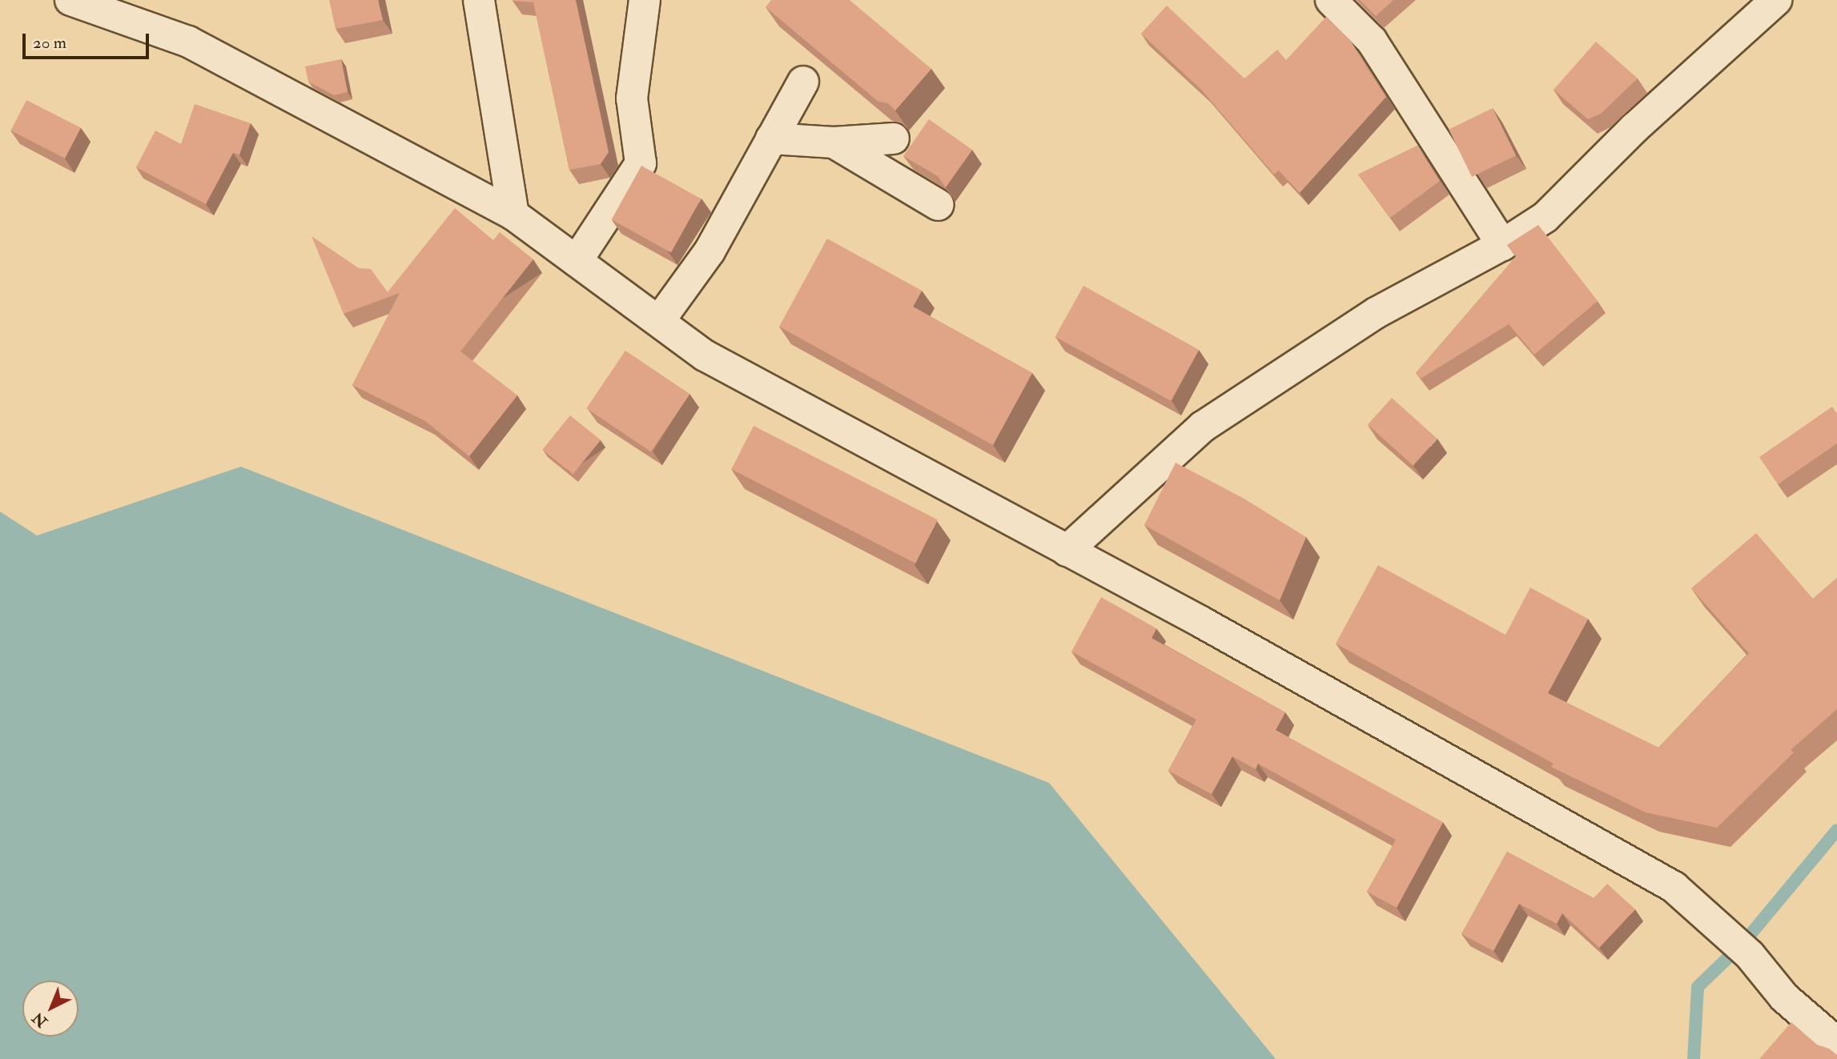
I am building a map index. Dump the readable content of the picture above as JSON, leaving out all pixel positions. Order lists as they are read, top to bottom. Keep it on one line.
{"scale_bar":"20 m","north":"bottom left"}
